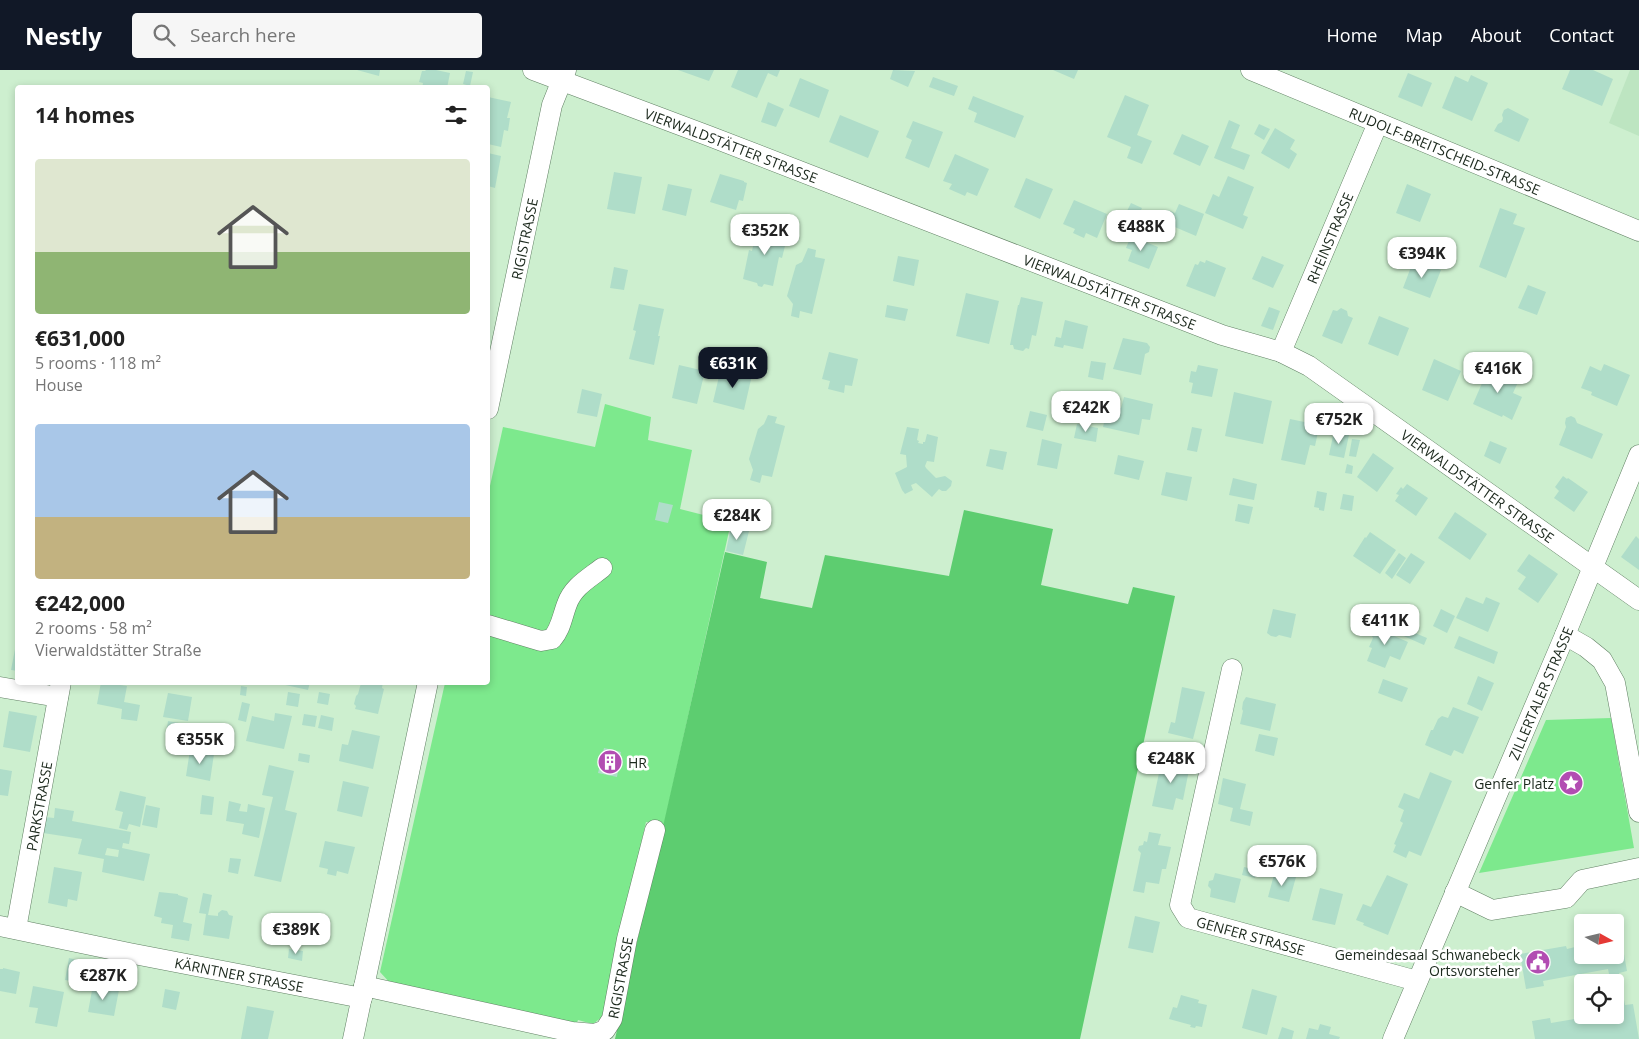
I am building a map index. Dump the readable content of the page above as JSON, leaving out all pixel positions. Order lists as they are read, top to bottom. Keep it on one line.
{"streets":{"street":["VIERWALDSTÄTTER STRASSE","RUDOLF-BREITSCHEID-STRASSE","RHEINSTRASSE","RIGISTRASSE","ZILLERTALER STRASSE","PARKSTRASSE","GENFER STRASSE","KÄRNTNER STRASSE"]},"crossings":[["VIERWALDSTÄTTER STRASSE","RHEINSTRASSE"],["VIERWALDSTÄTTER STRASSE","RIGISTRASSE"],["VIERWALDSTÄTTER STRASSE","ZILLERTALER STRASSE"],["RUDOLF-BREITSCHEID-STRASSE","RHEINSTRASSE"],["RIGISTRASSE","KÄRNTNER STRASSE"],["ZILLERTALER STRASSE","GENFER STRASSE"],["PARKSTRASSE","KÄRNTNER STRASSE"]],"places":{"building":["HR"],"place":["Genfer Platz"],"public building":["Gemeindesaal Schwanebeck Ortsvorsteher"]},"north":"right","page":{"header":"Nestly","search":"Search here","nav":["Home","Map","About","Contact"],"heading":"14 homes","list":[{"name":"€631,000","note":"5 rooms · 118 m² · House"},{"name":"€242,000","note":"2 rooms · 58 m² · Vierwaldstätter Straße"}],"price":["€488K","€352K","€394K","€631K","€416K","€242K","€752K","€284K","€411K","€355K","€248K","€576K","€389K","€287K"]}}
